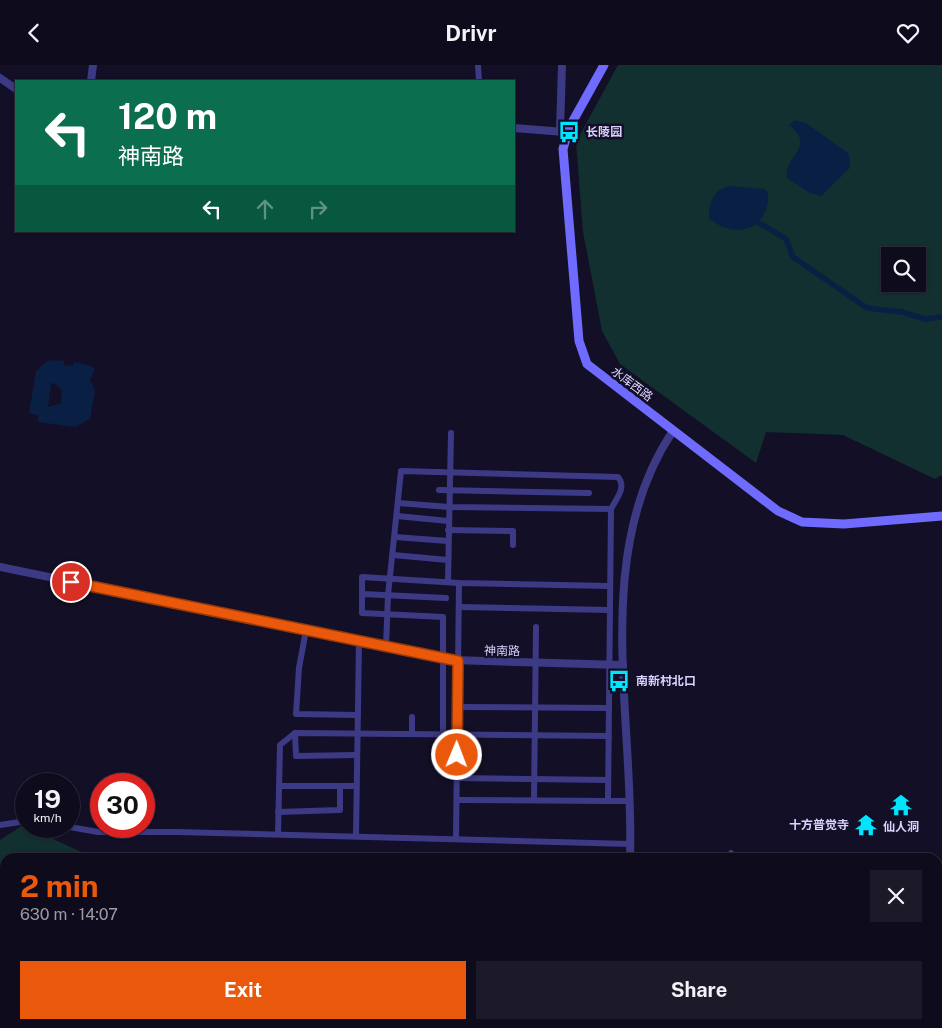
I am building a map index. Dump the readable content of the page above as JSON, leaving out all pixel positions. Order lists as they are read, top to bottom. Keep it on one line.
{"streets":{"main road":["水库西路"],"street":["神南路"]},"places":{"bus stop":["长陵园","南新村北口"],"temple":["仙人洞","十方普觉寺"]},"page":{"header":"Drivr","turn":["120 m","神南路"],"speed":"19 km/h","limit":"30","heading":["2 min","630 m · 14:07"],"buttons":["Exit","Share"]}}
